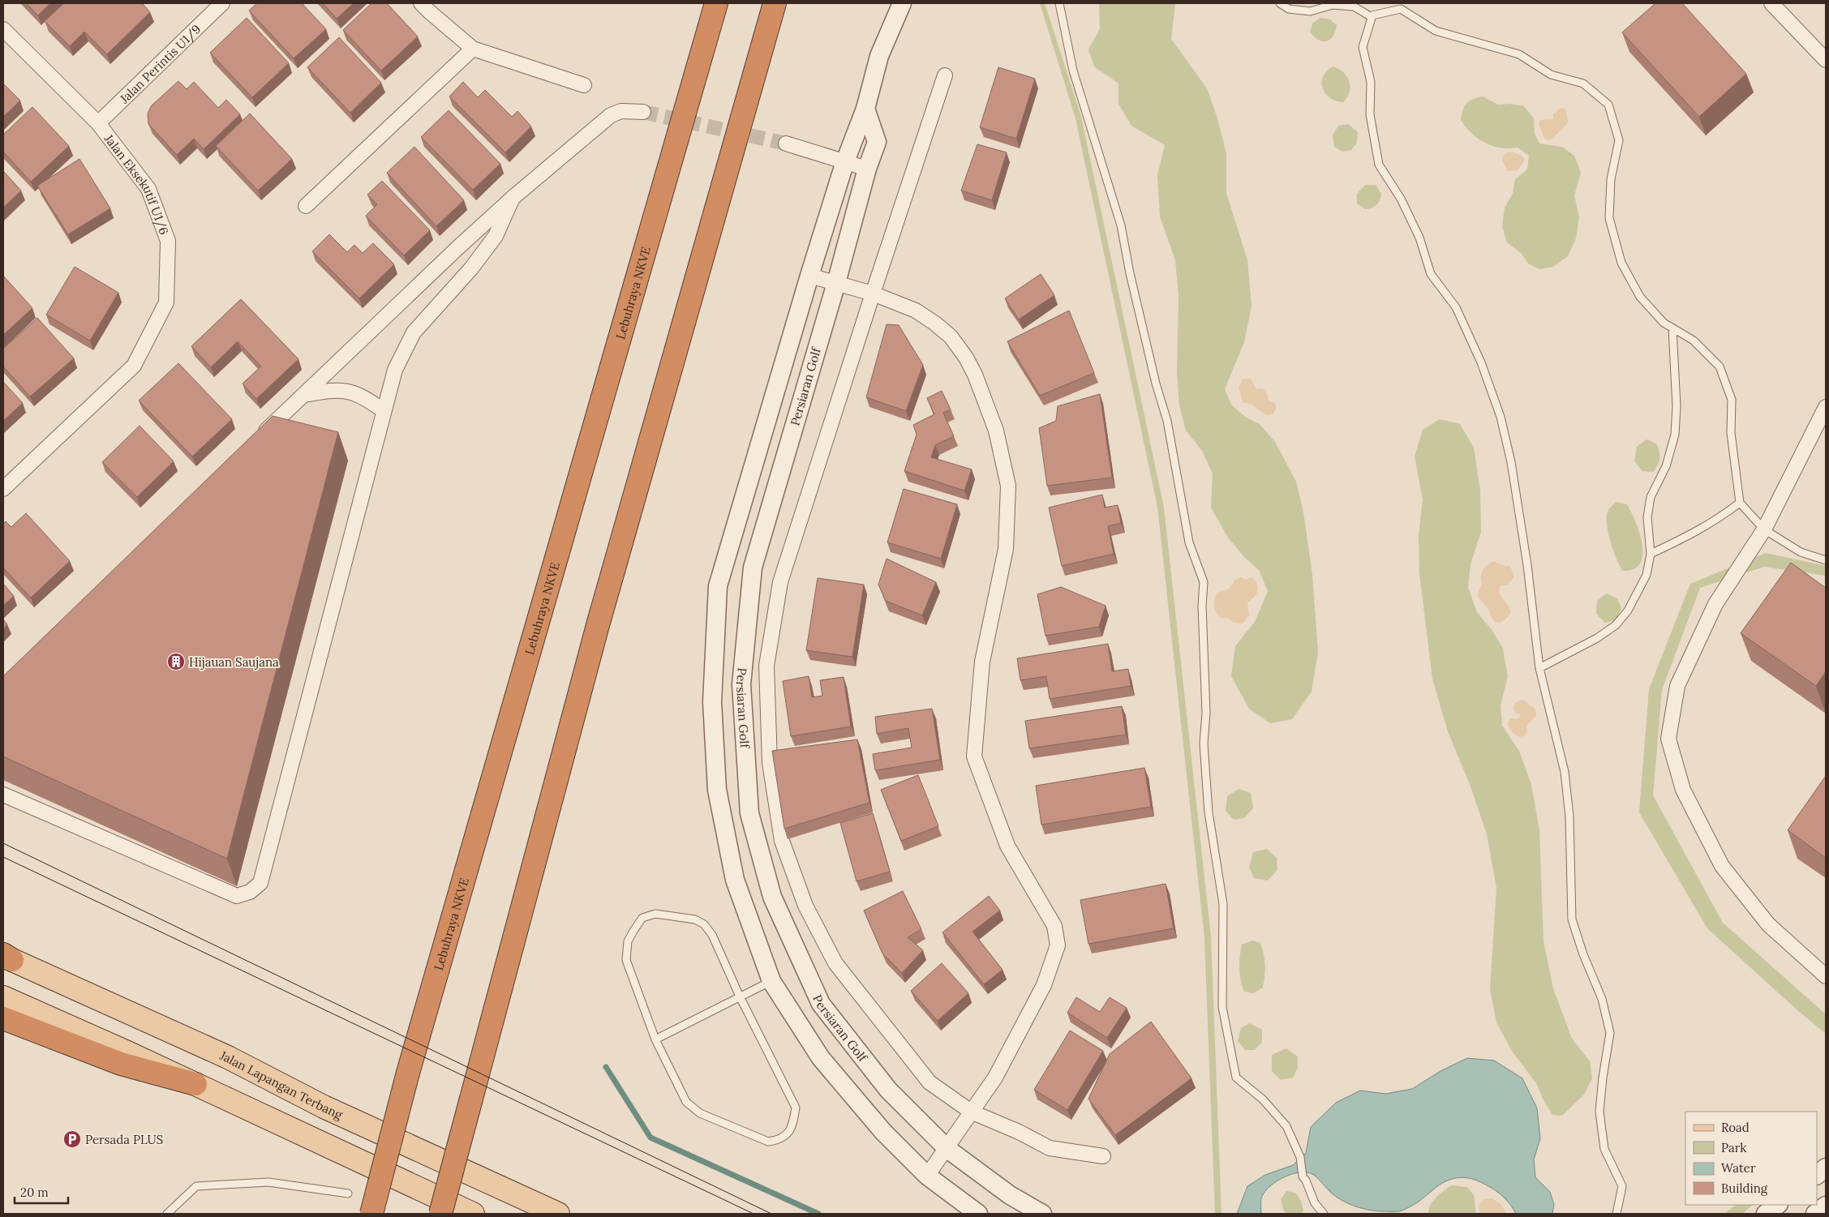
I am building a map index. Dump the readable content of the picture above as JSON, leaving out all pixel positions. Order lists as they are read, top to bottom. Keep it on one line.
{"streets":{"highway":["Lebuhraya NKVE"],"main road":["Jalan Lapangan Terbang"],"street":["Jalan Perintis U1/9","Jalan Eksekutif U1/6","Persiaran Golf"]},"crossings":[["Jalan Perintis U1/9","Jalan Eksekutif U1/6"]],"places":{"building":["Hijauan Saujana"],"parking":["Persada PLUS"]},"legend":["Road","Park","Water","Building"],"scale_bar":"20 m"}
